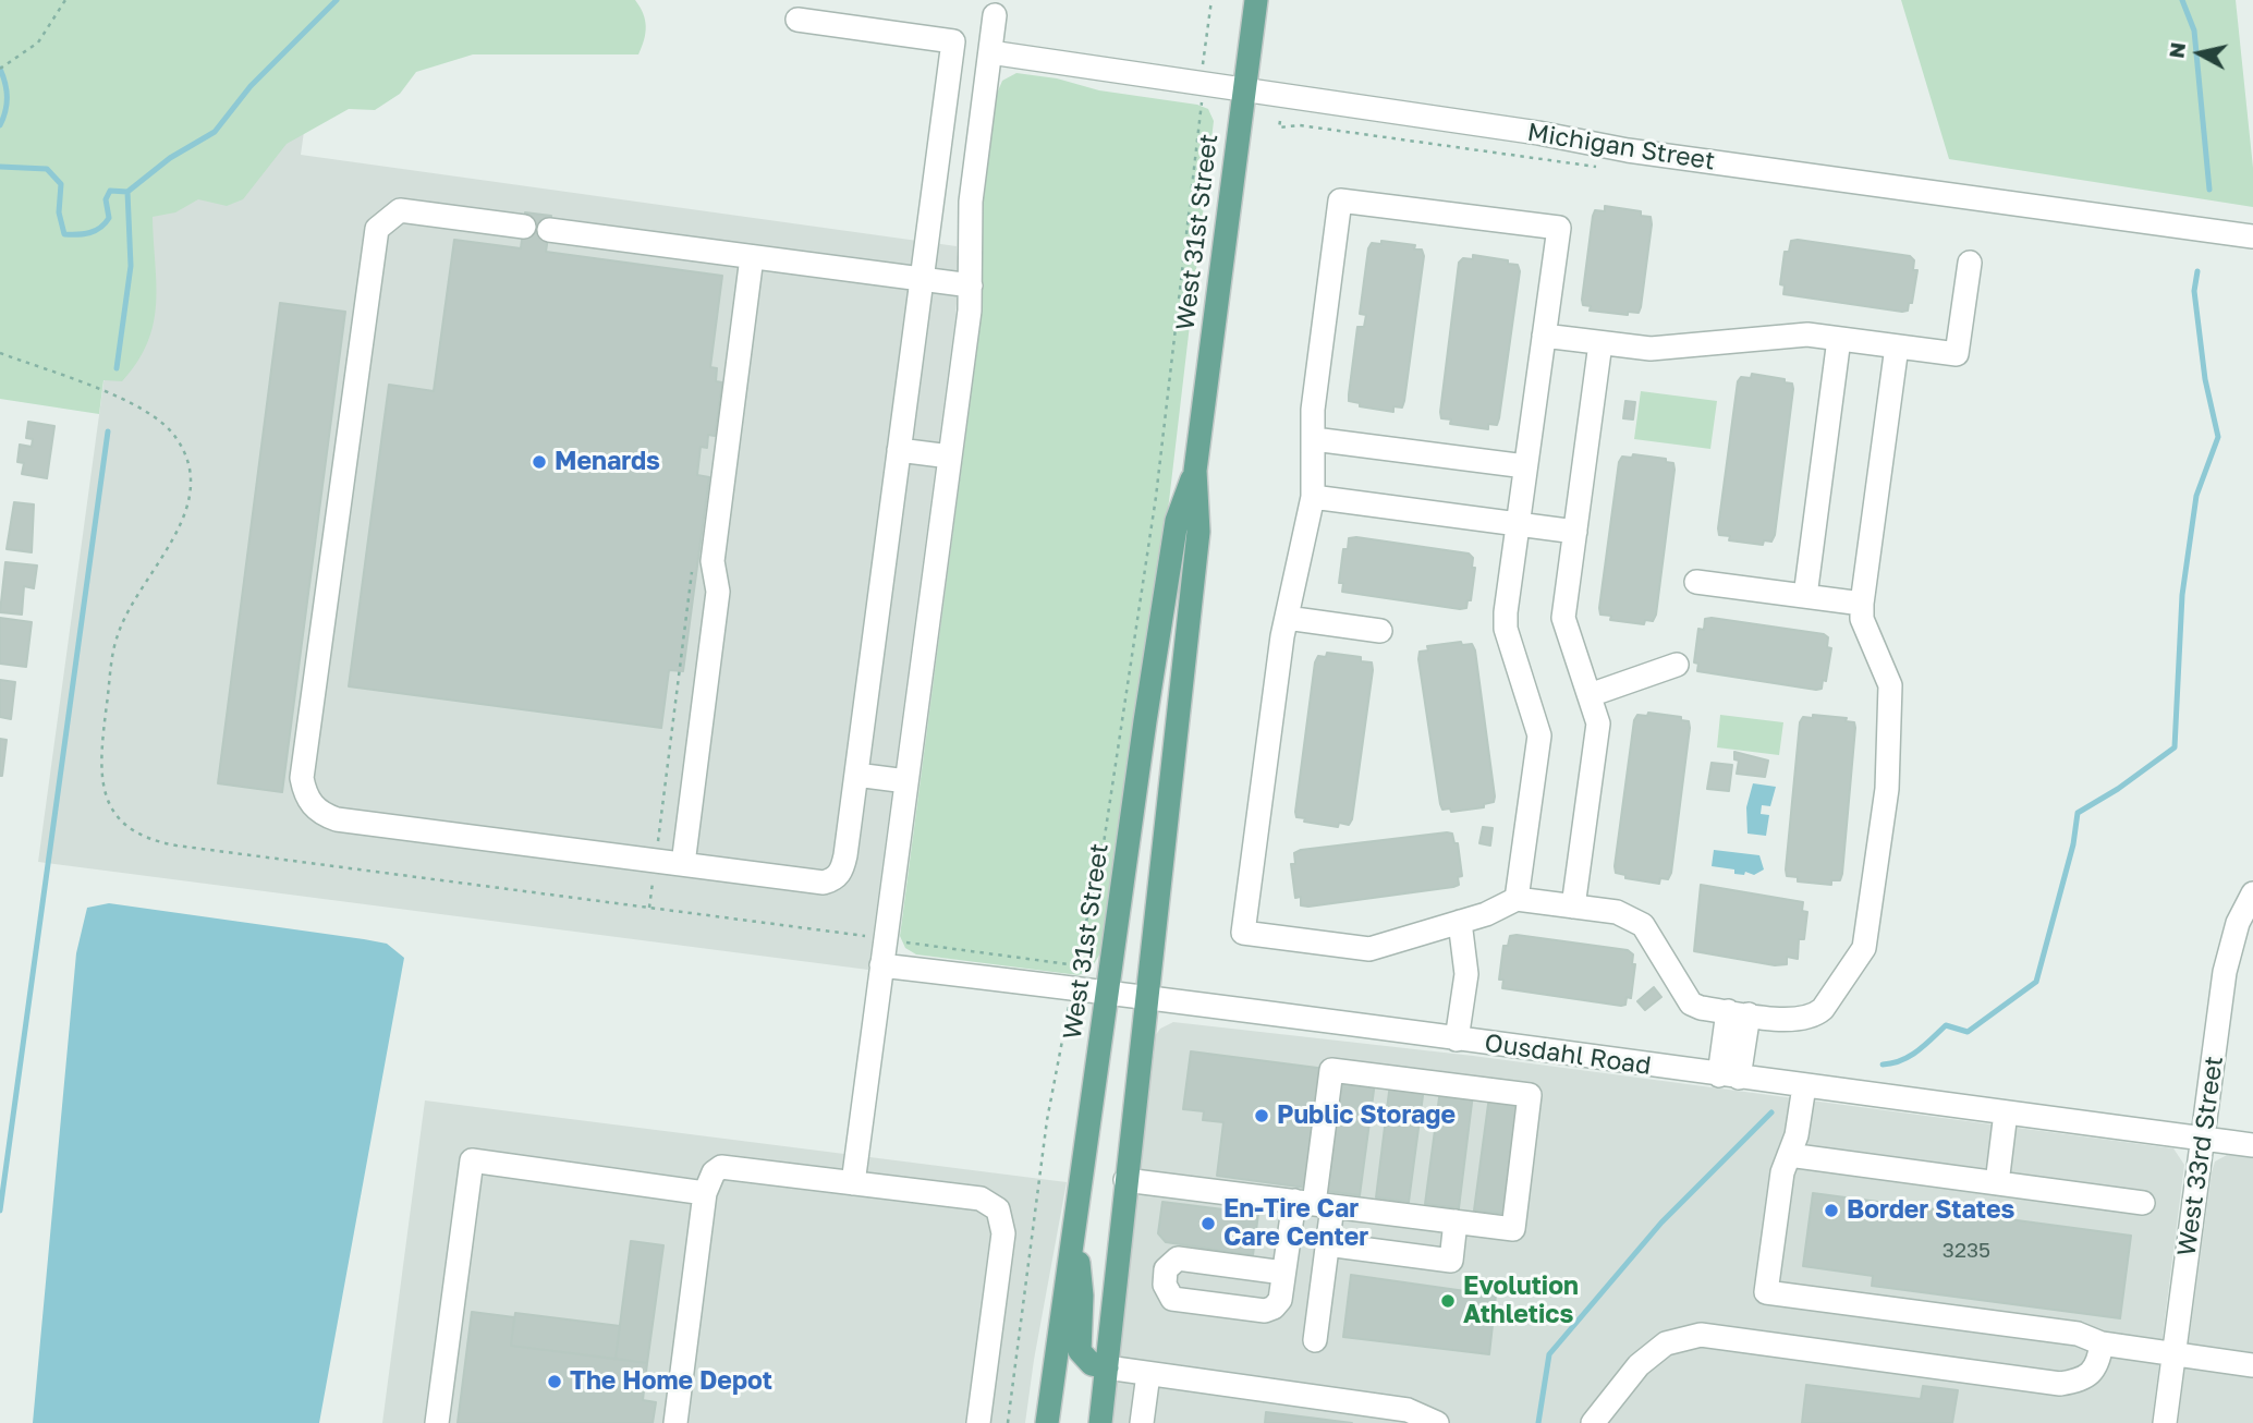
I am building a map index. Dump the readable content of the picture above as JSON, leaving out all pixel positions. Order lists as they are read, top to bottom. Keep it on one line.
{"streets":{"main road":["West 31st Street"],"street":["Michigan Street","Ousdahl Road","West 33rd Street"]},"crossings":[["Michigan Street","West 31st Street"],["West 31st Street","Ousdahl Road"],["Ousdahl Road","West 33rd Street"]],"places":["Menards","Public Storage","Border States","En-Tire Car Care Center","Evolution Athletics","The Home Depot"],"house_numbers":["3235"],"north":"left"}
